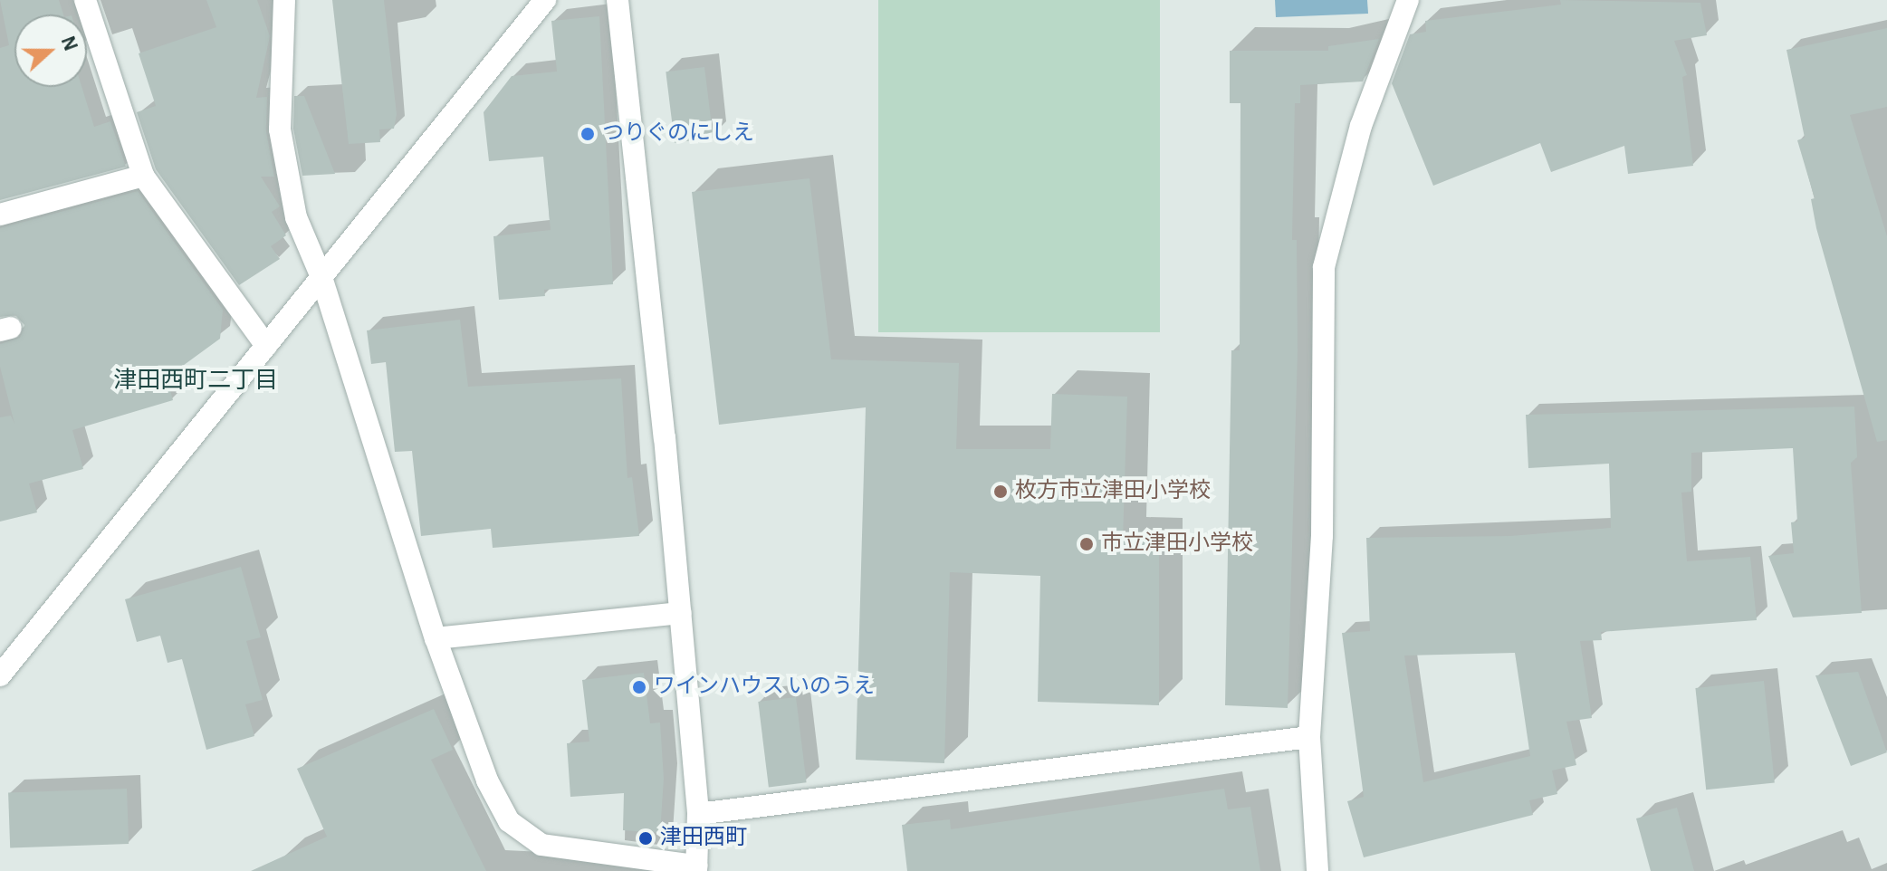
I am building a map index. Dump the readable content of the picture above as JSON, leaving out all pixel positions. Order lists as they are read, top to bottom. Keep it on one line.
{"districts":["津田西町二丁目"],"places":["つりぐのにしえ","枚方市立津田小学校","市立津田小学校","ワインハウス いのうえ","津田西町"],"north":"right"}
